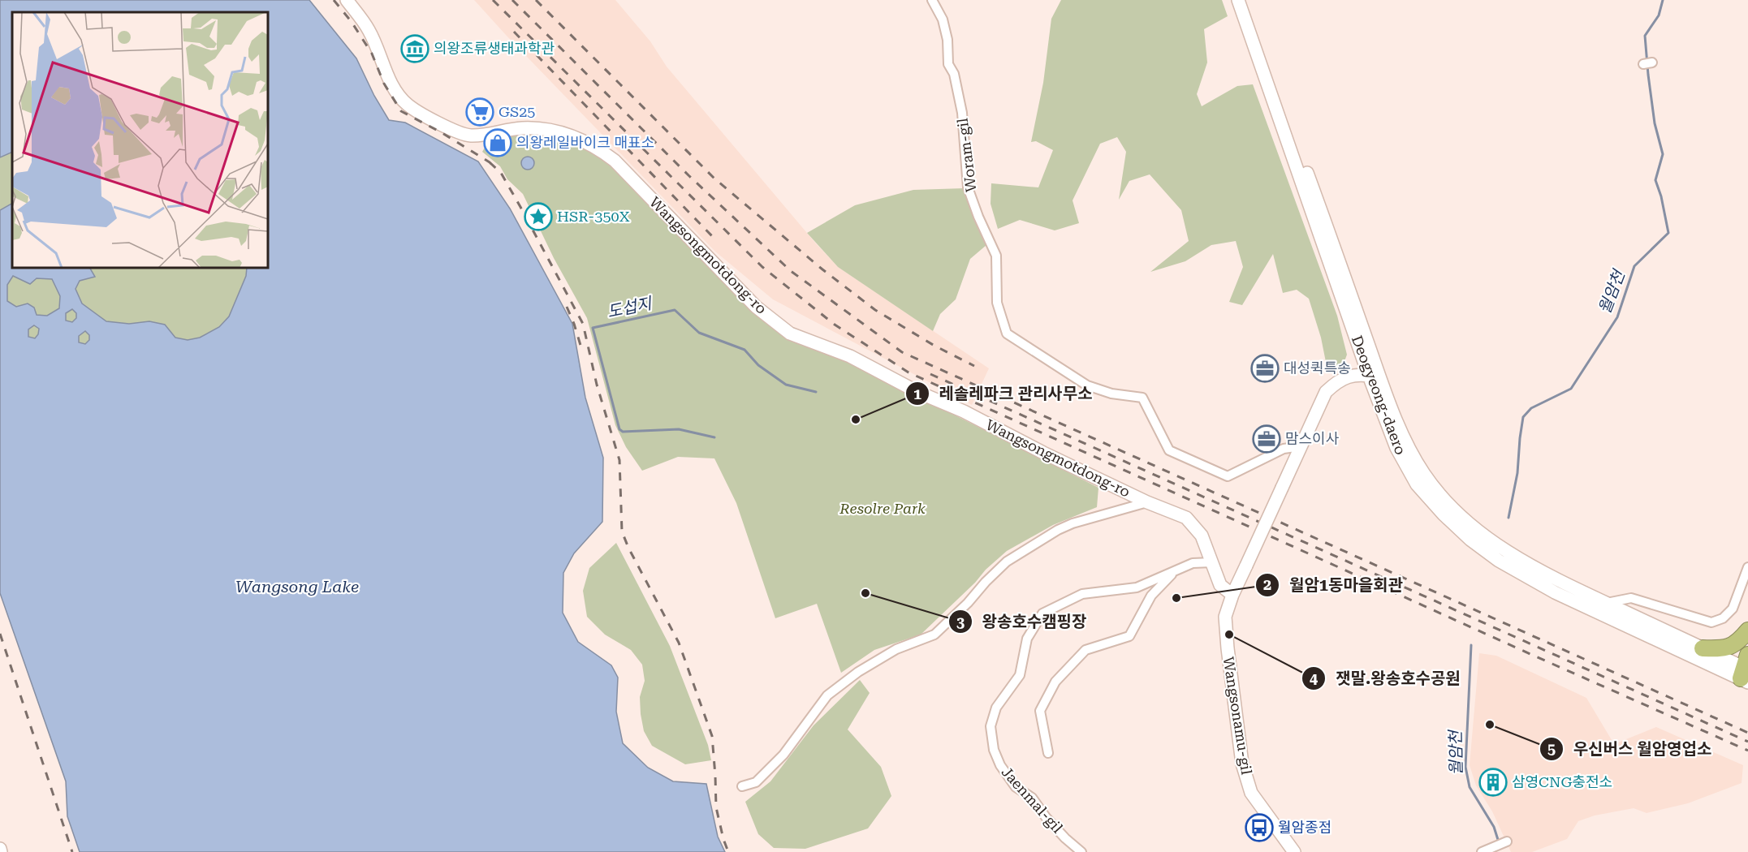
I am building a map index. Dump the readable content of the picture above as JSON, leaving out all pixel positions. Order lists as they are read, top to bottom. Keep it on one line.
{"streets":{"street":["Woram-gil","Wangsongmotdong-ro","Deogyeong-daero","Wangsonamu-gil","Jaenmal-gil"]},"crossings":[["Wangsongmotdong-ro","Wangsonamu-gil"],["Wangsongmotdong-ro","Jaenmal-gil"]],"water":["월암천","도섭지","Wangsong Lake"],"parks":["Resolre Park"],"places":{"museum":["의왕조류생태과학관"],"supermarket":["GS25"],"shop":["의왕레일바이크 매표소"],"place":["HSR-350X"],"office":["대성퀵특송","맘스이사"],"other":["레솔레파크 관리사무소","왕송호수캠핑장","월암1동마을회관","잿말.왕송호수공원","우신버스 월암영업소"],"building":["삼영CNG충전소"],"bus stop":["월암종점"]}}
